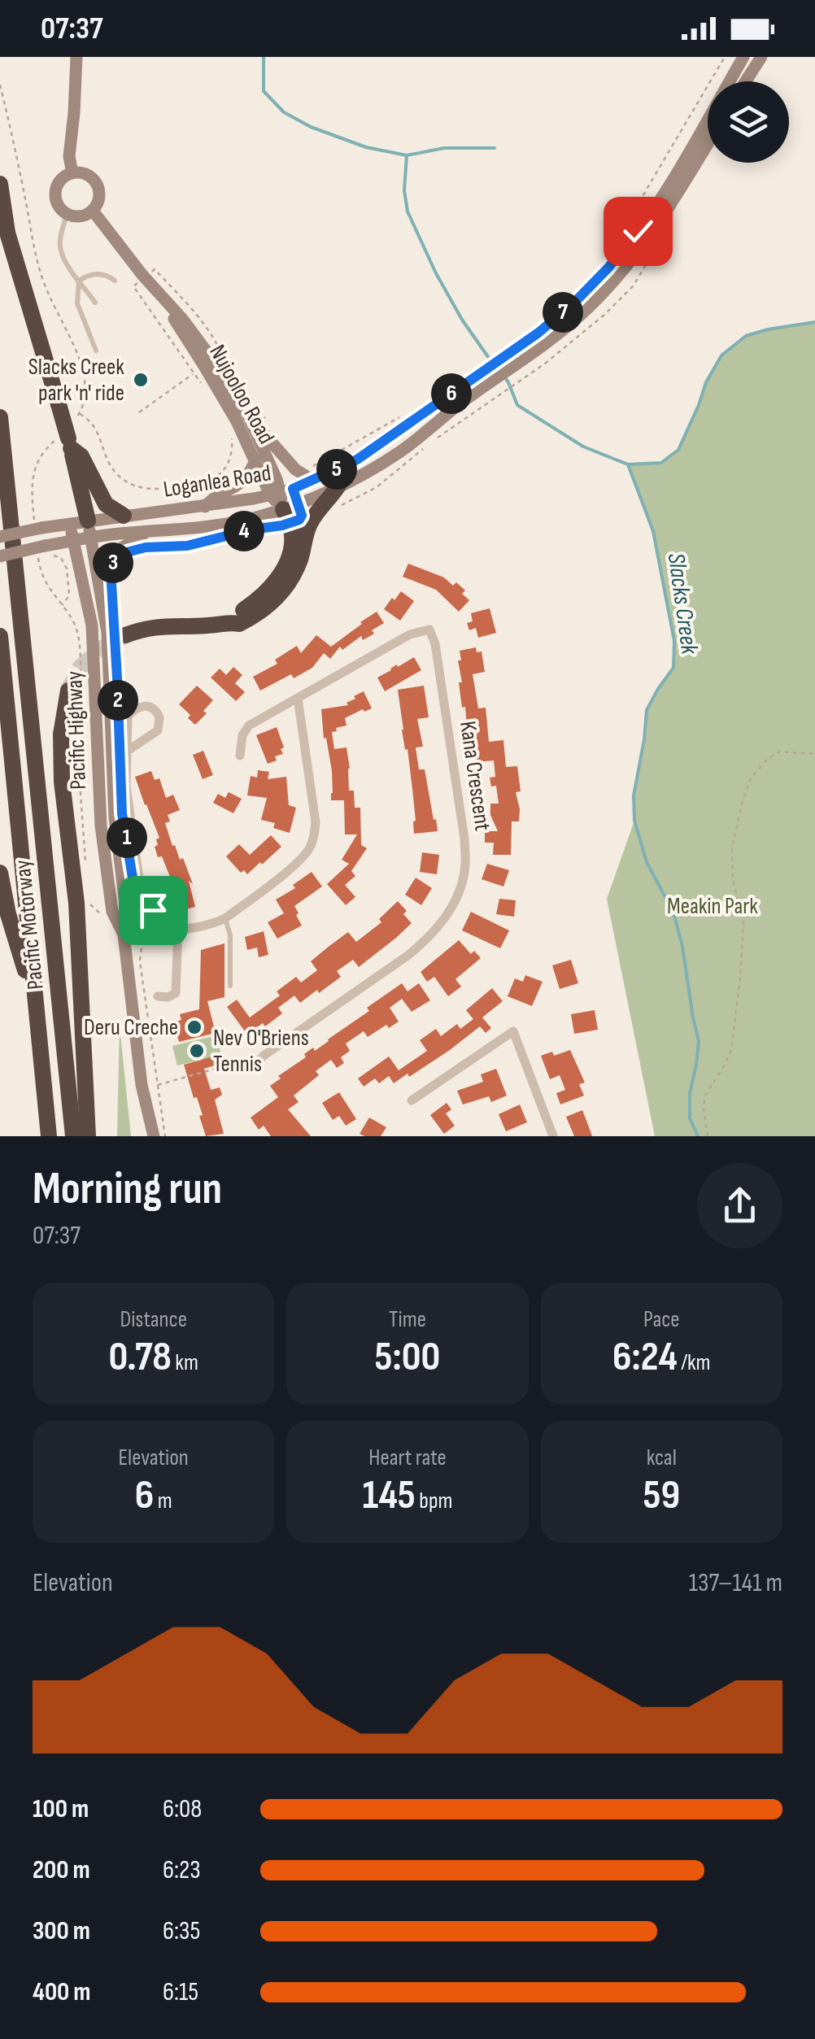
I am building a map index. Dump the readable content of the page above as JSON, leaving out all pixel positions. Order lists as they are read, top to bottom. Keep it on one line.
{"streets":{"highway":["Pacific Motorway"],"main road":["Nujooloo Road","Loganlea Road","Pacific Highway"],"street":["Kana Crescent"]},"crossings":[["Nujooloo Road","Loganlea Road"],["Loganlea Road","Pacific Highway"]],"water":["Slacks Creek"],"parks":["Meakin Park"],"places":["Slacks Creek park 'n' ride","Deru Creche","Nev O'Briens Tennis"],"page":{"status":"07:37","pins":["7","6","5","4","3","2","1"],"heading":["Morning run","07:37"],"stats":[["Distance","0.78 km"],["Time","5:00"],["Pace","6:24 /km"],["Elevation","6 m"],["Heart rate","145 bpm"],["kcal","59"]],"chart":["Elevation","137–141 m"],"list":[{"name":"100 m","note":"6:08"},{"name":"200 m","note":"6:23"},{"name":"300 m","note":"6:35"},{"name":"400 m","note":"6:15"}]}}
